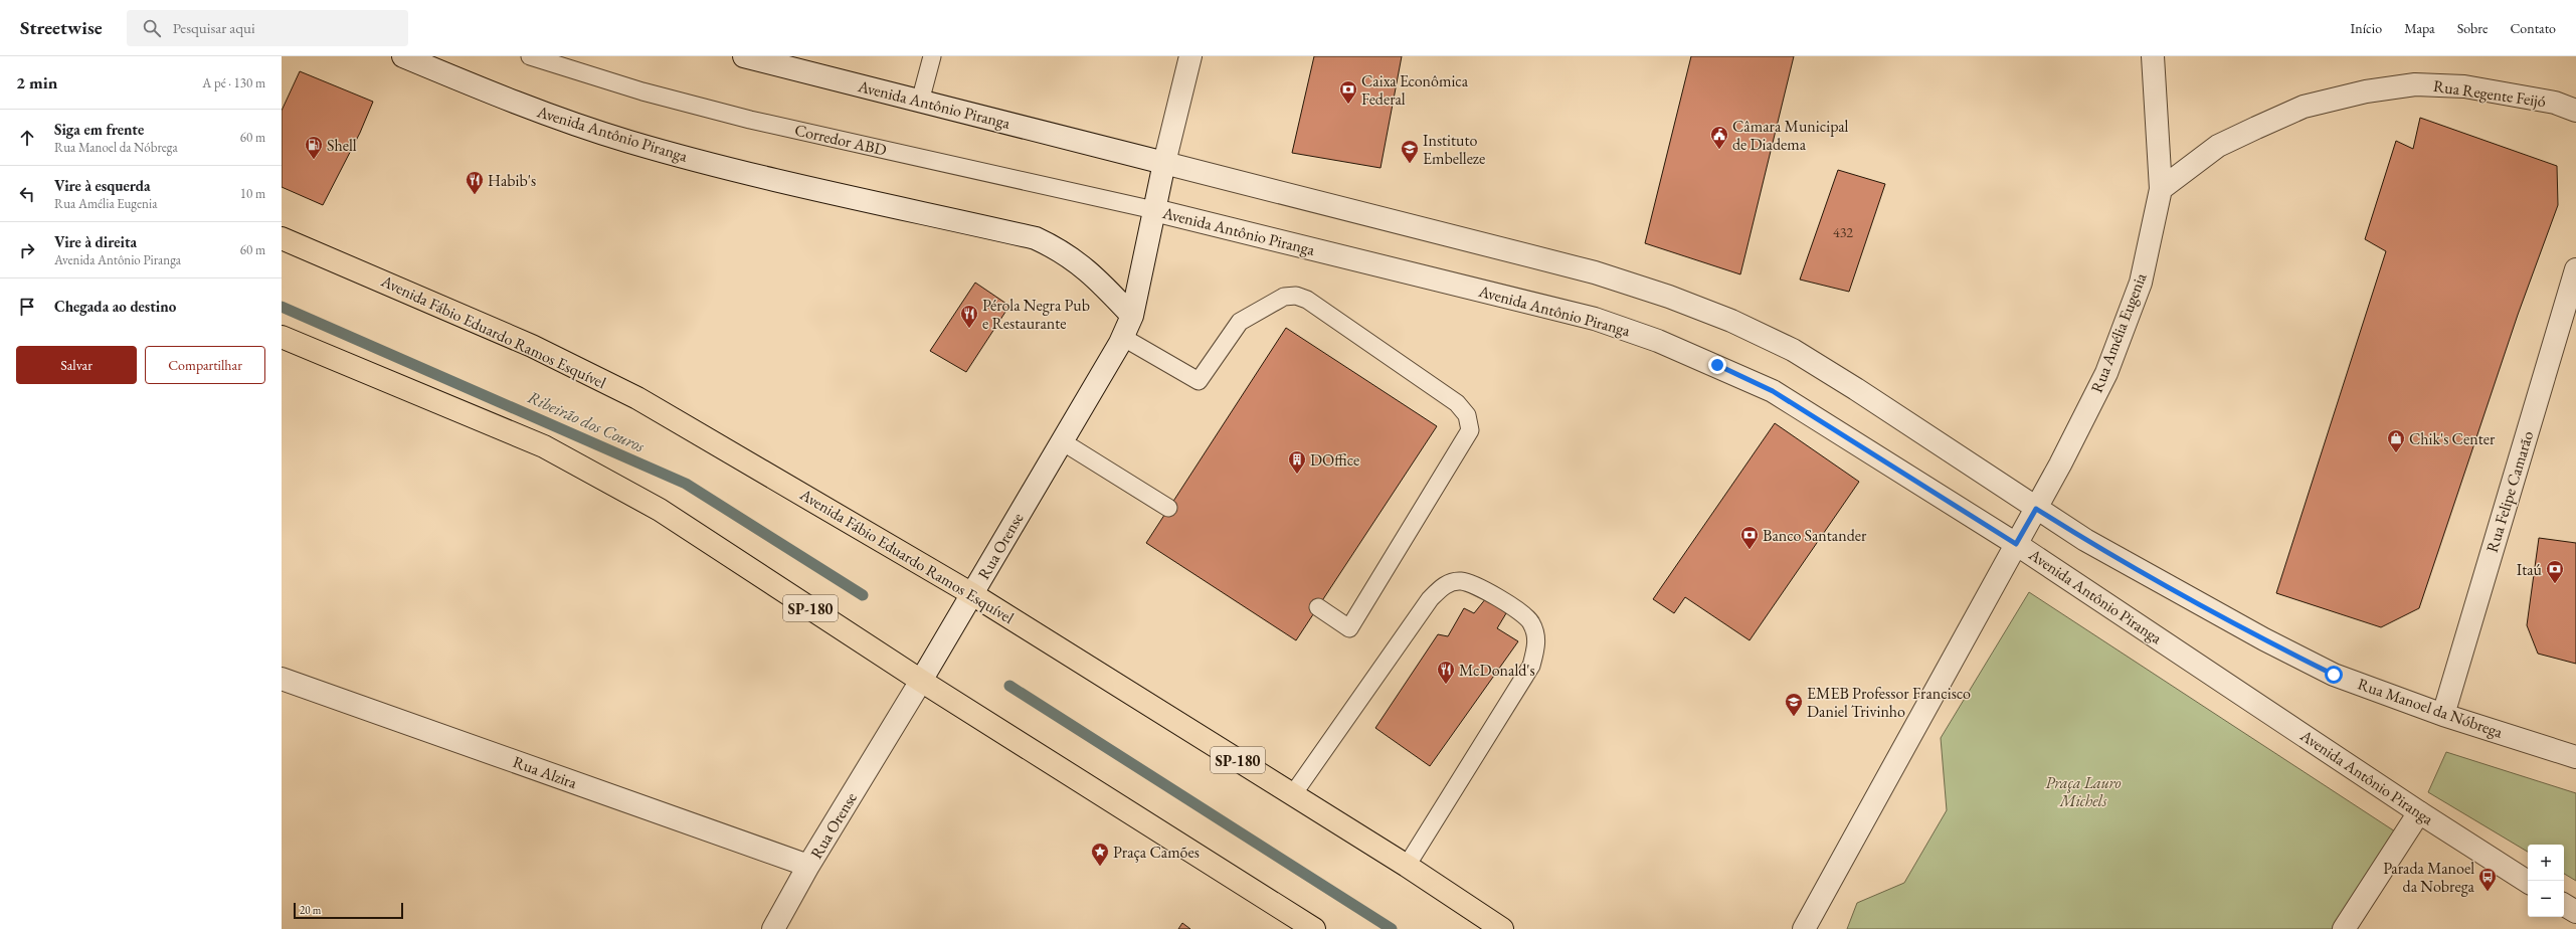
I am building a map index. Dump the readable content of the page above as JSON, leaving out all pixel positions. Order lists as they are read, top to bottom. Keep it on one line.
{"streets":{"main road":["Avenida Fábio Eduardo Ramos Esquível","SP-180"],"street":["Rua Regente Feijó","Avenida Antônio Piranga","Rua Amélia Eugenia","Rua Felipe Camarão","Rua Orense","Rua Manoel da Nóbrega","Rua Alzira"],"lane":["Corredor ABD"]},"crossings":[["Rua Regente Feijó","Rua Amélia Eugenia"],["Avenida Antônio Piranga","Corredor ABD"],["Avenida Antônio Piranga","Rua Amélia Eugenia"],["Avenida Antônio Piranga","Rua Orense"],["Avenida Antônio Piranga","Rua Manoel da Nóbrega"],["Corredor ABD","Rua Orense"],["Avenida Fábio Eduardo Ramos Esquível","Rua Orense"],["Rua Amélia Eugenia","Rua Manoel da Nóbrega"],["Rua Felipe Camarão","Rua Manoel da Nóbrega"],["Rua Orense","SP-180"],["Rua Orense","Rua Alzira"]],"water":["Ribeirão dos Couros"],"parks":["Praça Lauro Michels"],"places":{"bank":["Caixa Econômica Federal","Banco Santander","Itaú"],"public building":["Câmara Municipal de Diadema"],"fuel station":["Shell"],"school or university":["Instituto Embelleze","EMEB Professor Francisco Daniel Trivinho"],"restaurant":["Habib's","Pérola Negra Pub e Restaurante","McDonald's"],"shop":["Chik's Center"],"building":["DOffice"],"place":["Praça Camões"],"bus stop":["Parada Manoel da Nobrega"]},"house_numbers":["432"],"scale_bar":"20 m","page":{"header":"Streetwise","search":"Pesquisar aqui","nav":["Início","Mapa","Sobre","Contato"],"heading":["2 min","A pé · 130 m"],"list":[["Siga em frente","Rua Manoel da Nóbrega","60 m"],["Vire à esquerda","Rua Amélia Eugenia","10 m"],["Vire à direita","Avenida Antônio Piranga","60 m"],"Chegada ao destino"],"buttons":["Salvar","Compartilhar"],"map_buttons":["+","−"],"scale":"20 m"}}
